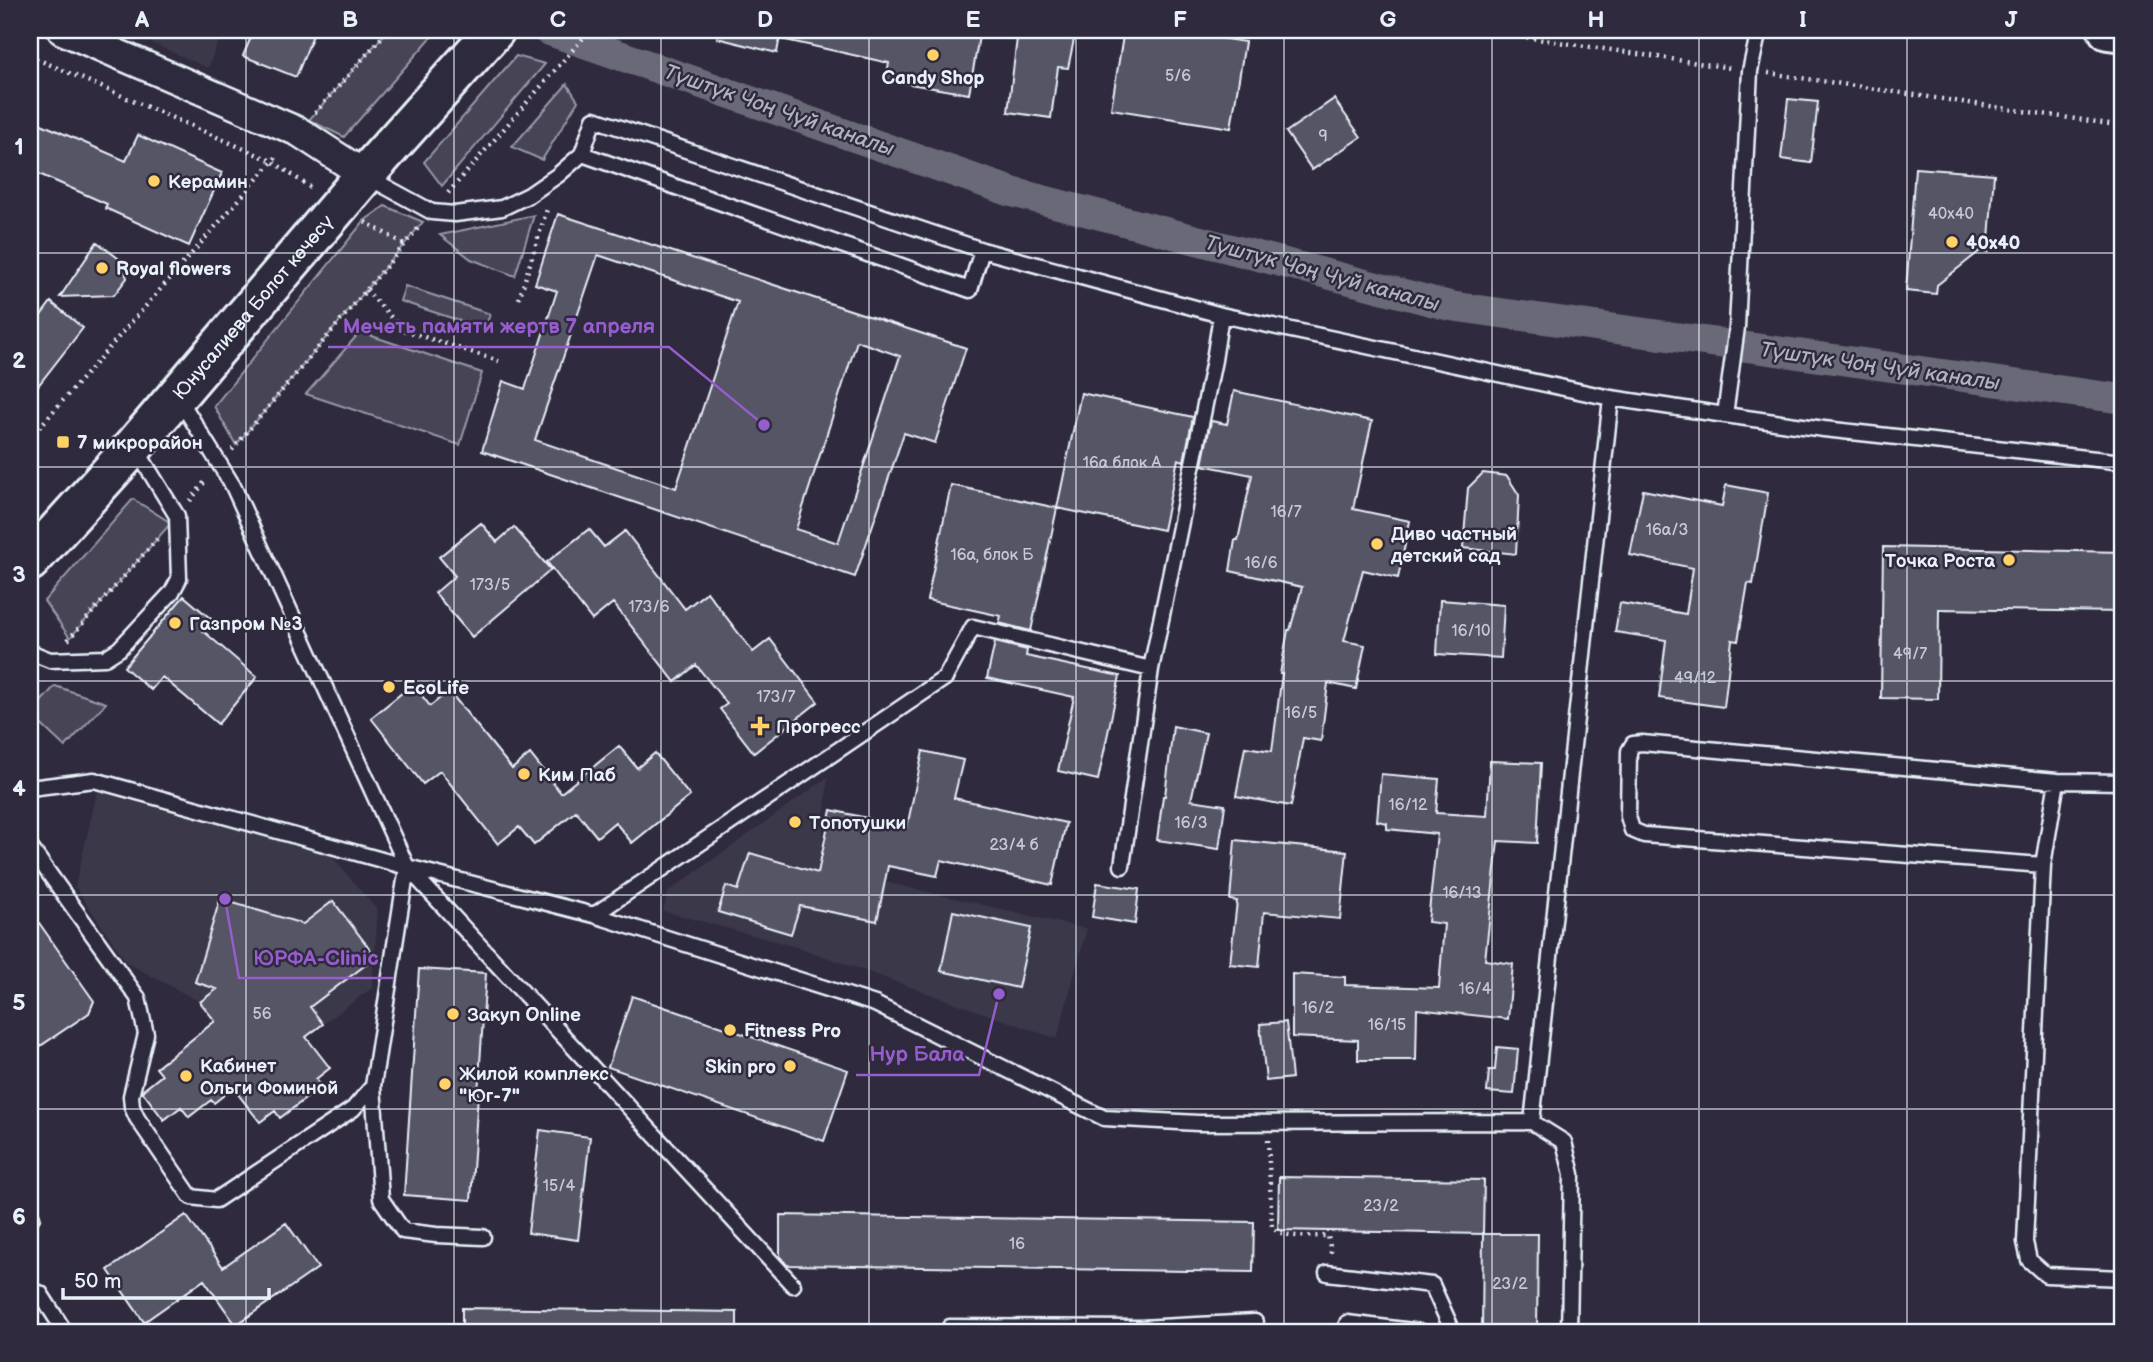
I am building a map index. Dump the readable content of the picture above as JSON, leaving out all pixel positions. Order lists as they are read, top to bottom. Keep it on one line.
{"streets":{"main road":["Юнусалиева Болот көчөсү"]},"water":["Түштүк Чоң Чүй каналы"],"places":{"other":["Candy Shop","Керамин","40x40","Royal flowers","Мечеть памяти жертв 7 апреля","Диво частный детский сад","Точка Роста","Газпром №3","EcoLife","Ким Паб","Топотушки","ЮРФА-Clinic","Нур Бала","Закуп Online","Fitness Pro","Skin pro","Кабинет Ольги Фоминой","Жилой комплекс \"Юг-7\""],"transit":["7 микрорайон"],"health":["Прогресс"]},"house_numbers":["5/6","9","40x40","16а блок А","16/7","16а/3","16а, блок Б","16/6","173/5","173/6","16/10","49/7","49/12","173/7","16/5","16/12","16/3","23/4 б","16/13","16/4","16/2","56","16/15","15/4","23/2","16","23/2"],"scale_bar":"50 m","grid":{"columns":["A","B","C","D","E","F","G","H","I","J"],"rows":["1","2","3","4","5","6"]}}
